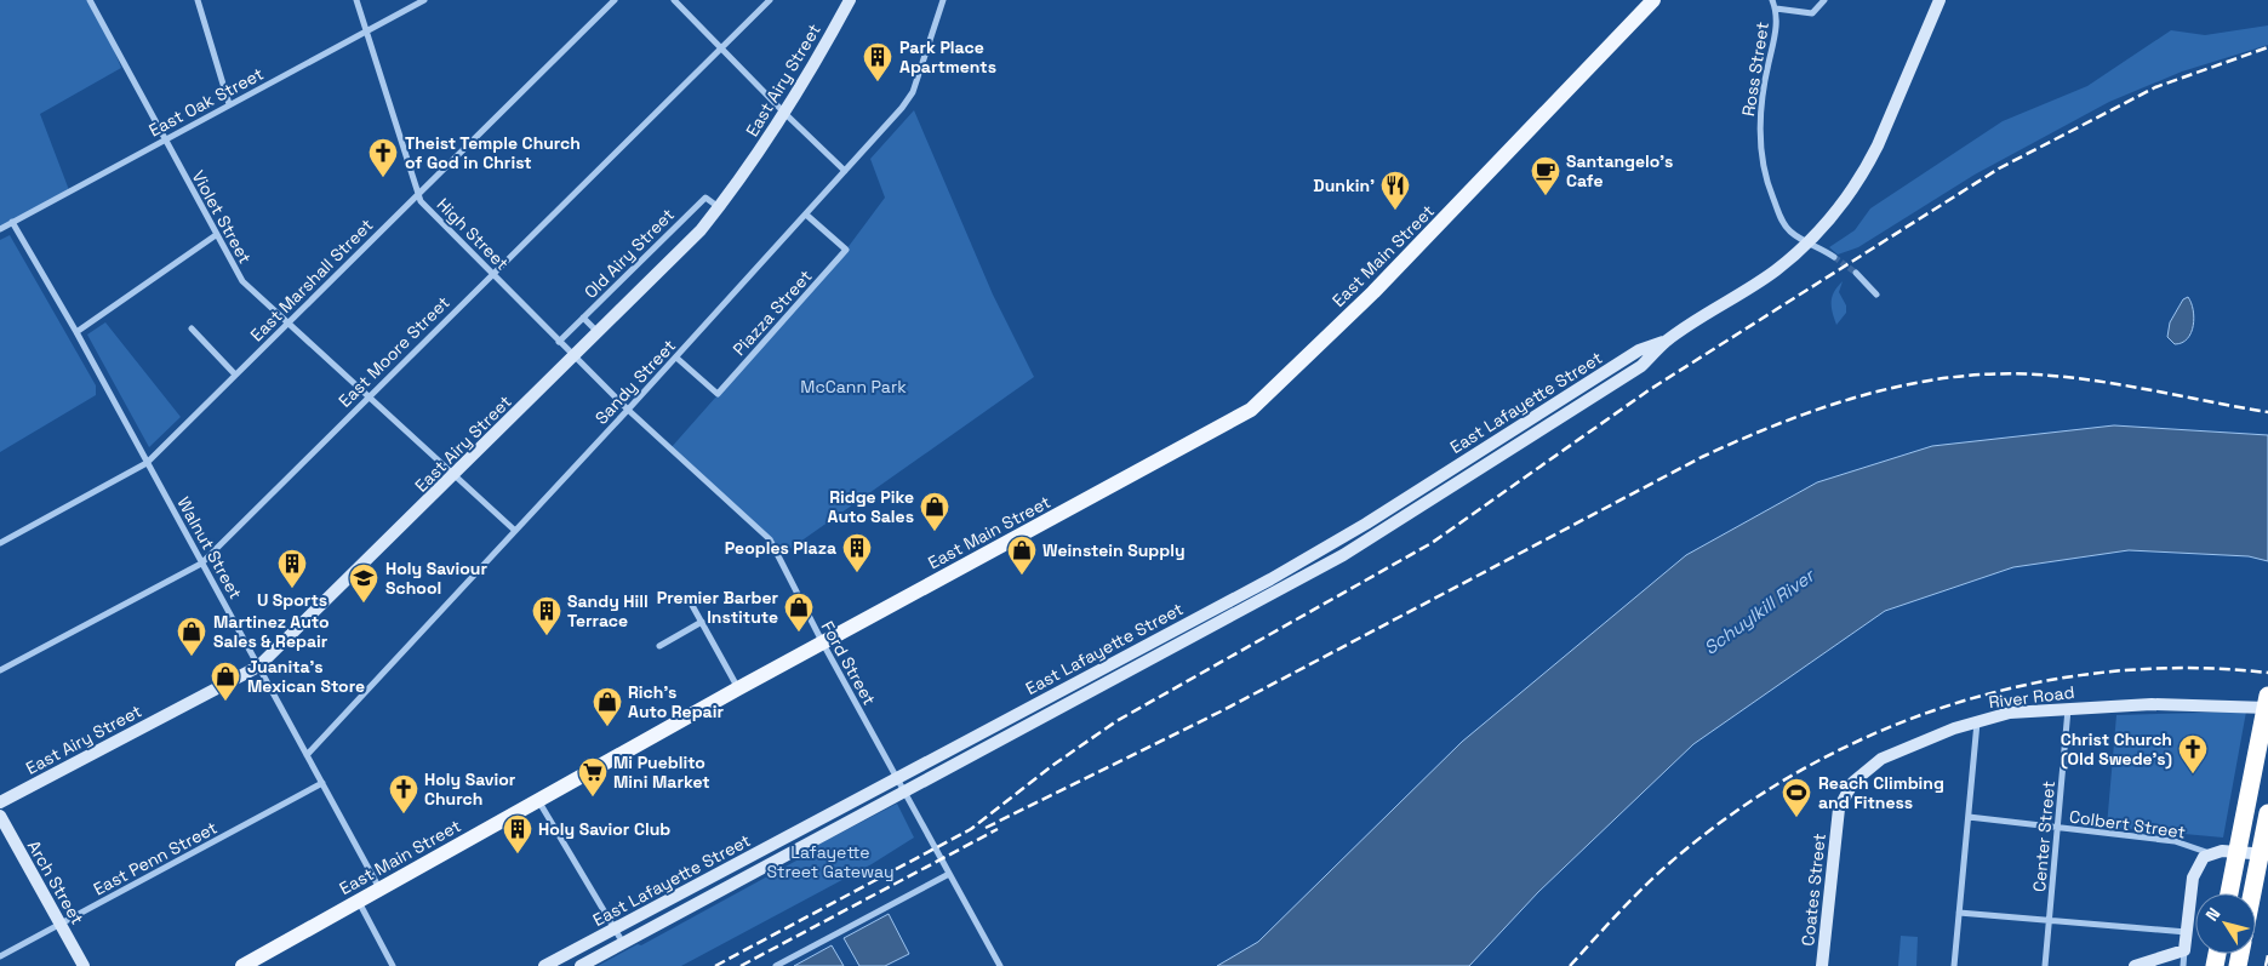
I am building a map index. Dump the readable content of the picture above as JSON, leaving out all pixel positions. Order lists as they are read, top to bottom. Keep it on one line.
{"streets":{"main road":["East Main Street"],"street":["Ross Street","East Airy Street","East Oak Street","Violet Street","High Street","Old Airy Street","East Marshall Street","Piazza Street","East Moore Street","Sandy Street","East Lafayette Street","Walnut Street","Ford Street","River Road","Colbert Street","Center Street","East Penn Street","Arch Street","Coates Street"]},"crossings":[["East Airy Street","Violet Street"],["East Airy Street","High Street"],["East Airy Street","Old Airy Street"],["East Airy Street","Walnut Street"],["East Oak Street","Violet Street"],["East Oak Street","High Street"],["East Oak Street","Walnut Street"],["Violet Street","East Marshall Street"],["Violet Street","East Moore Street"],["Violet Street","Sandy Street"],["High Street","Old Airy Street"],["High Street","East Marshall Street"],["High Street","East Moore Street"],["High Street","Sandy Street"],["High Street","Ford Street"],["East Main Street","Walnut Street"],["East Main Street","Ford Street"],["East Marshall Street","Walnut Street"],["Piazza Street","Sandy Street"],["East Moore Street","Walnut Street"],["Sandy Street","Walnut Street"],["Sandy Street","Ford Street"],["East Lafayette Street","Ford Street"],["Walnut Street","East Penn Street"],["River Road","Center Street"],["River Road","Coates Street"],["Colbert Street","Center Street"],["East Penn Street","Arch Street"]],"water":["Schuylkill River"],"parks":["McCann Park","Lafayette Street Gateway"],"places":{"building":["Park Place Apartments","Peoples Plaza","U Sports","Sandy Hill Terrace","Holy Savior Club"],"church":["Theist Temple Church of God in Christ","Christ Church (Old Swede's)","Holy Savior Church"],"cafe":["Santangelo's Cafe"],"restaurant":["Dunkin'"],"shop":["Ridge Pike Auto Sales","Weinstein Supply","Premier Barber Institute","Martinez Auto Sales & Repair","Juanita's Mexican Store","Rich's Auto Repair"],"school or university":["Holy Saviour School"],"supermarket":["Mi Pueblito Mini Market"],"sports":["Reach Climbing and Fitness"]},"north":"top left"}
